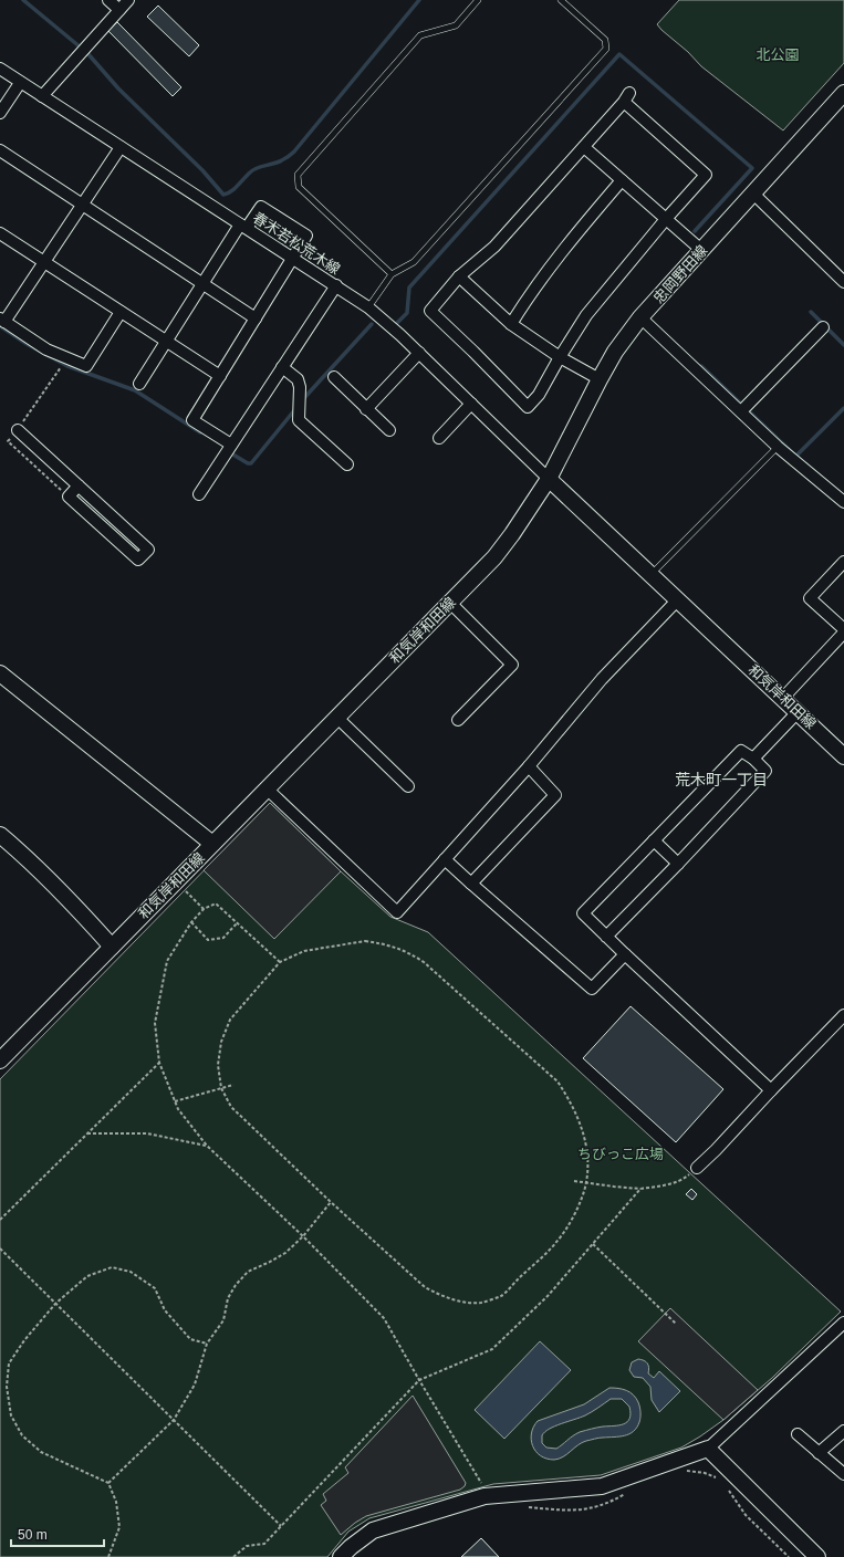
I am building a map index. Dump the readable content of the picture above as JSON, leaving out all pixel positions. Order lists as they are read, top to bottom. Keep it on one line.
{"streets":{"street":["春木若松荒木線","忠岡野田線","和気岸和田線"]},"crossings":[["春木若松荒木線","忠岡野田線"],["春木若松荒木線","和気岸和田線"],["忠岡野田線","和気岸和田線"]],"districts":["荒木町一丁目"],"parks":["北公園","ちびっこ広場"],"scale_bar":"50 m"}
